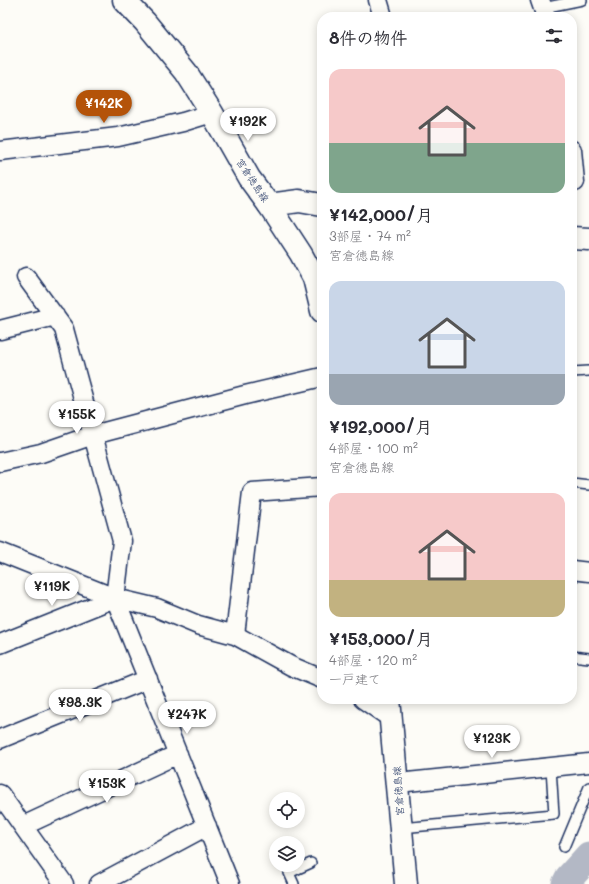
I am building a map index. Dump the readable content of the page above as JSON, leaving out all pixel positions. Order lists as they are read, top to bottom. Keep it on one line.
{"streets":{"main road":["宮倉徳島線"]},"page":{"heading":"8件の物件","list":[{"name":"¥142,000/月","note":"3部屋 · 74 m² · 宮倉徳島線"},{"name":"¥192,000/月","note":"4部屋 · 100 m² · 宮倉徳島線"},{"name":"¥153,000/月","note":"4部屋 · 120 m² · 一戸建て"}],"price":["¥142K","¥192K","¥155K","¥119K","¥98.3K","¥247K","¥123K","¥153K"]}}
